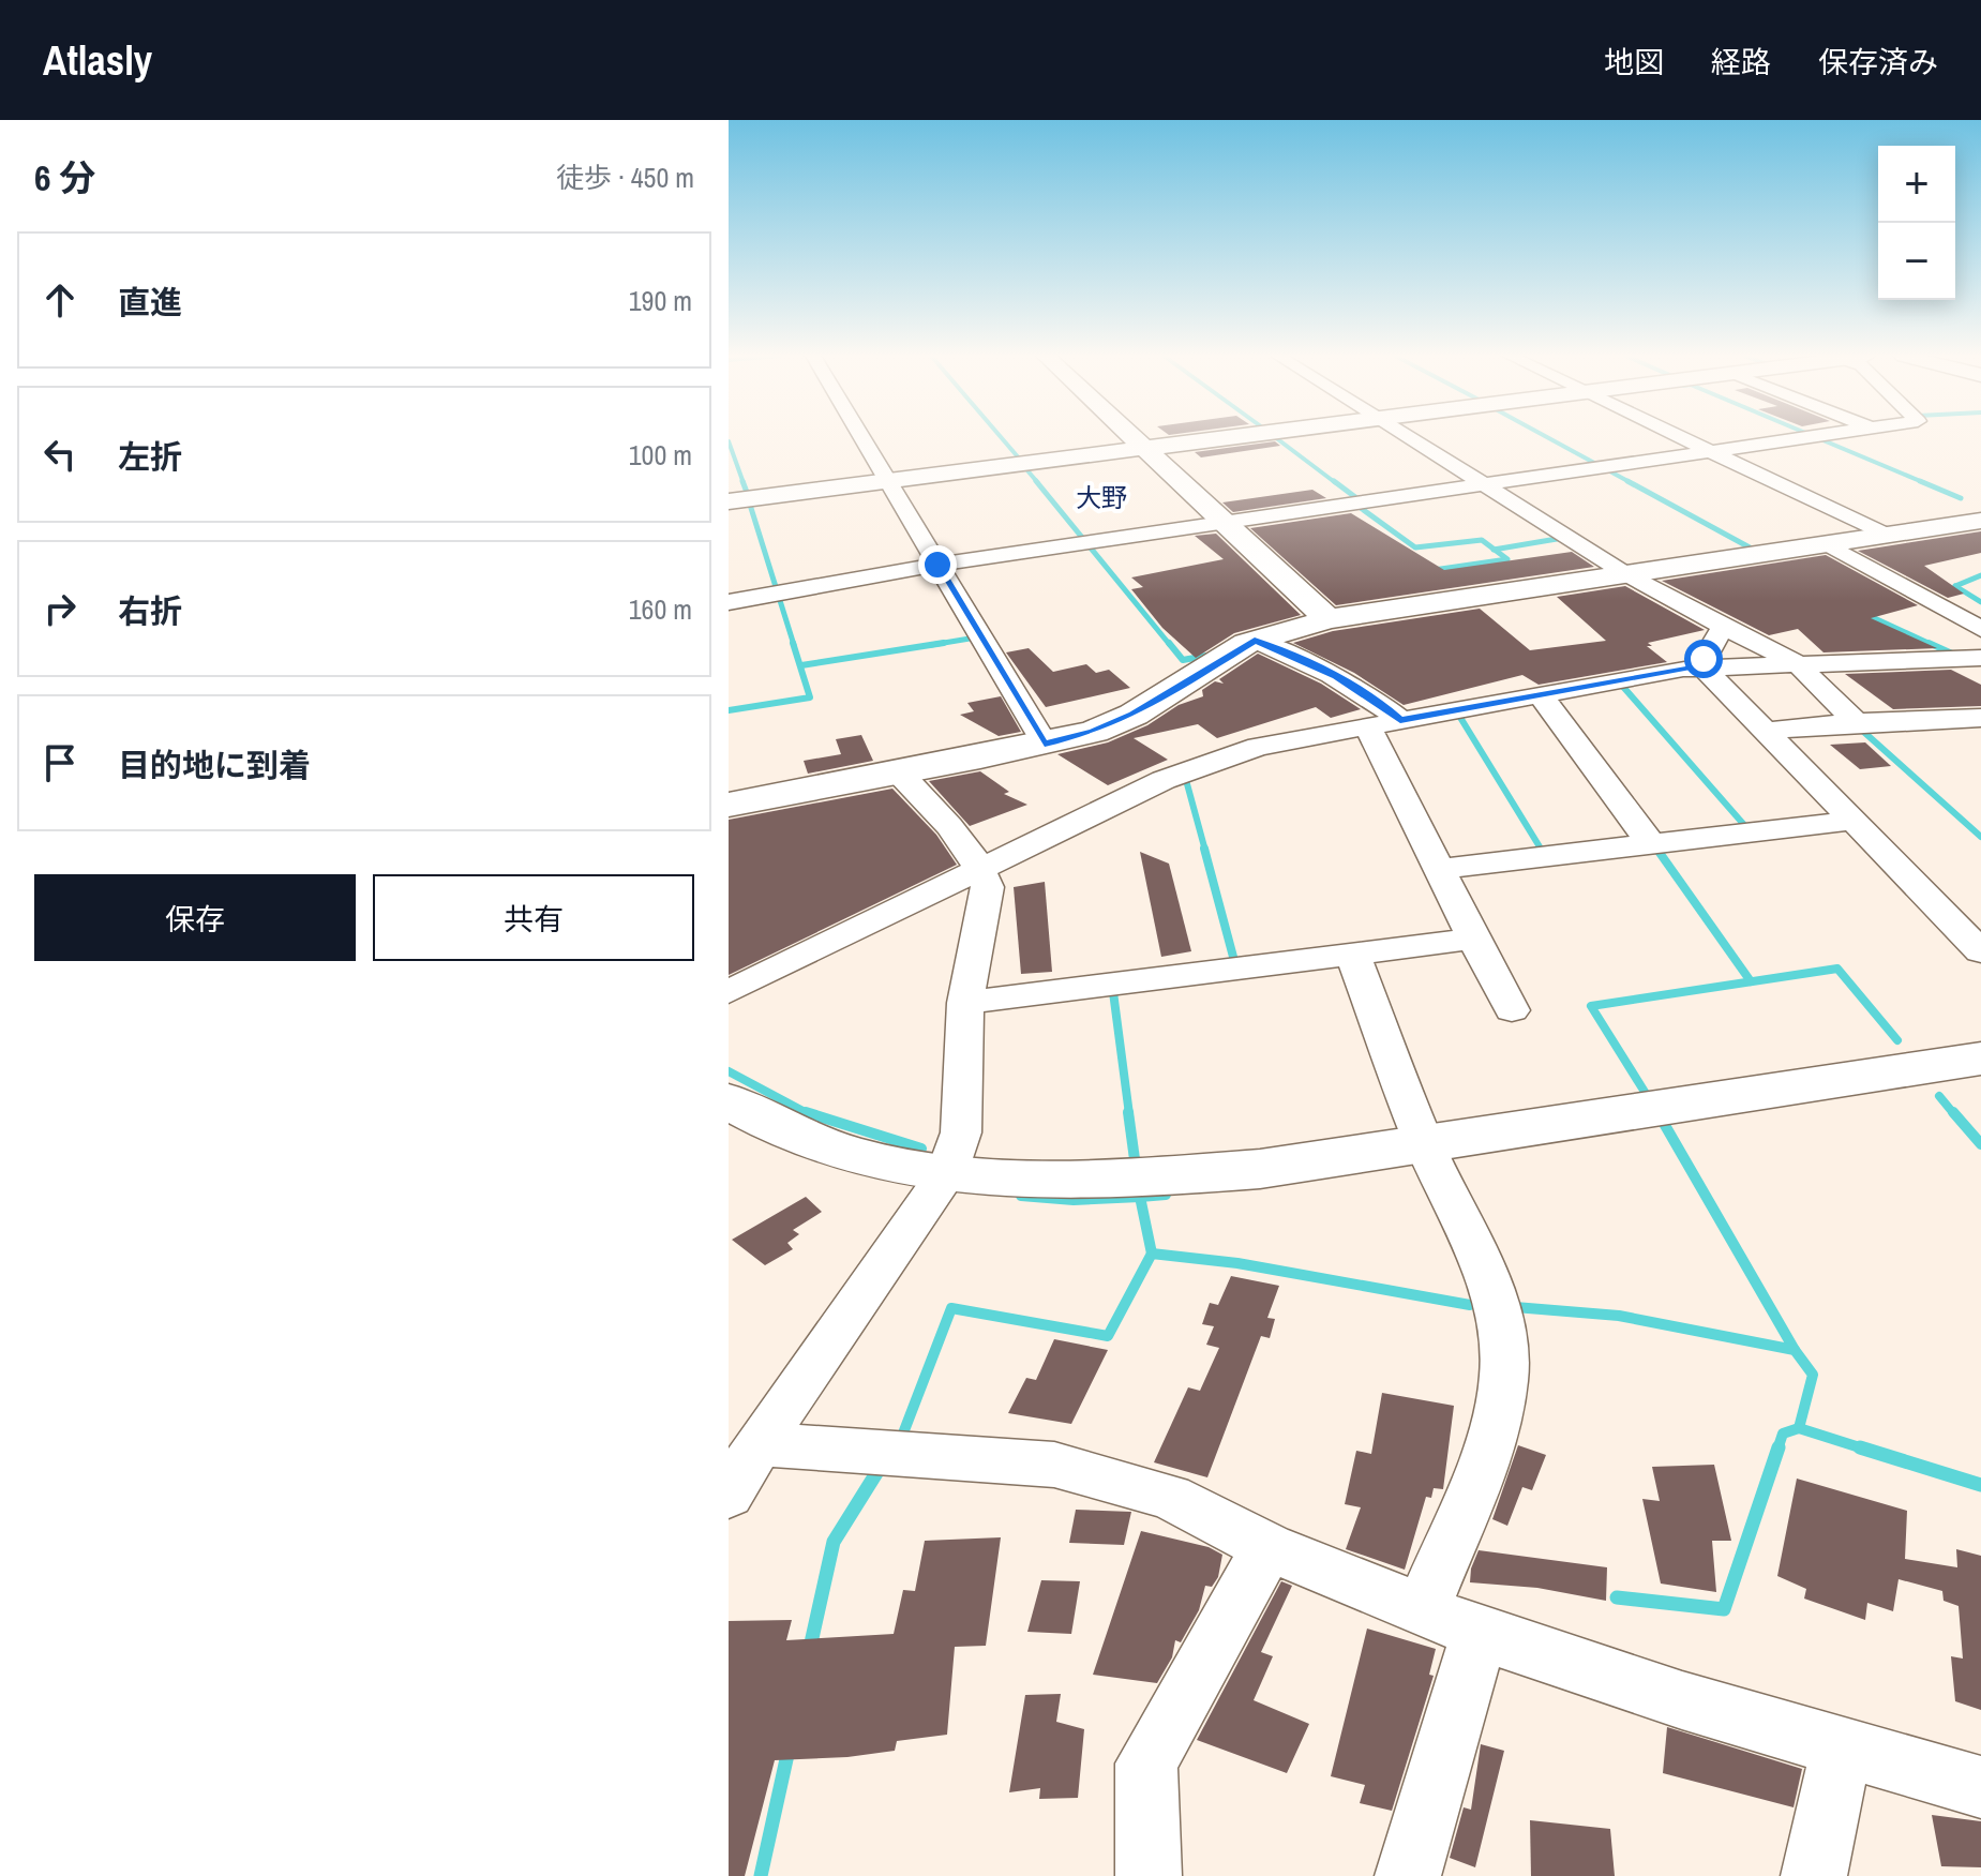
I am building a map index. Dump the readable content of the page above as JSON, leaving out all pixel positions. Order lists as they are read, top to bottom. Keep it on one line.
{"districts":["大野"],"page":{"header":"Atlasly","nav":["地図","経路","保存済み"],"heading":["6 分","徒歩 · 450 m"],"map_buttons":["+","−"],"list":[["直進","190 m"],["左折","100 m"],["右折","160 m"],"目的地に到着"],"buttons":["保存","共有"]}}
